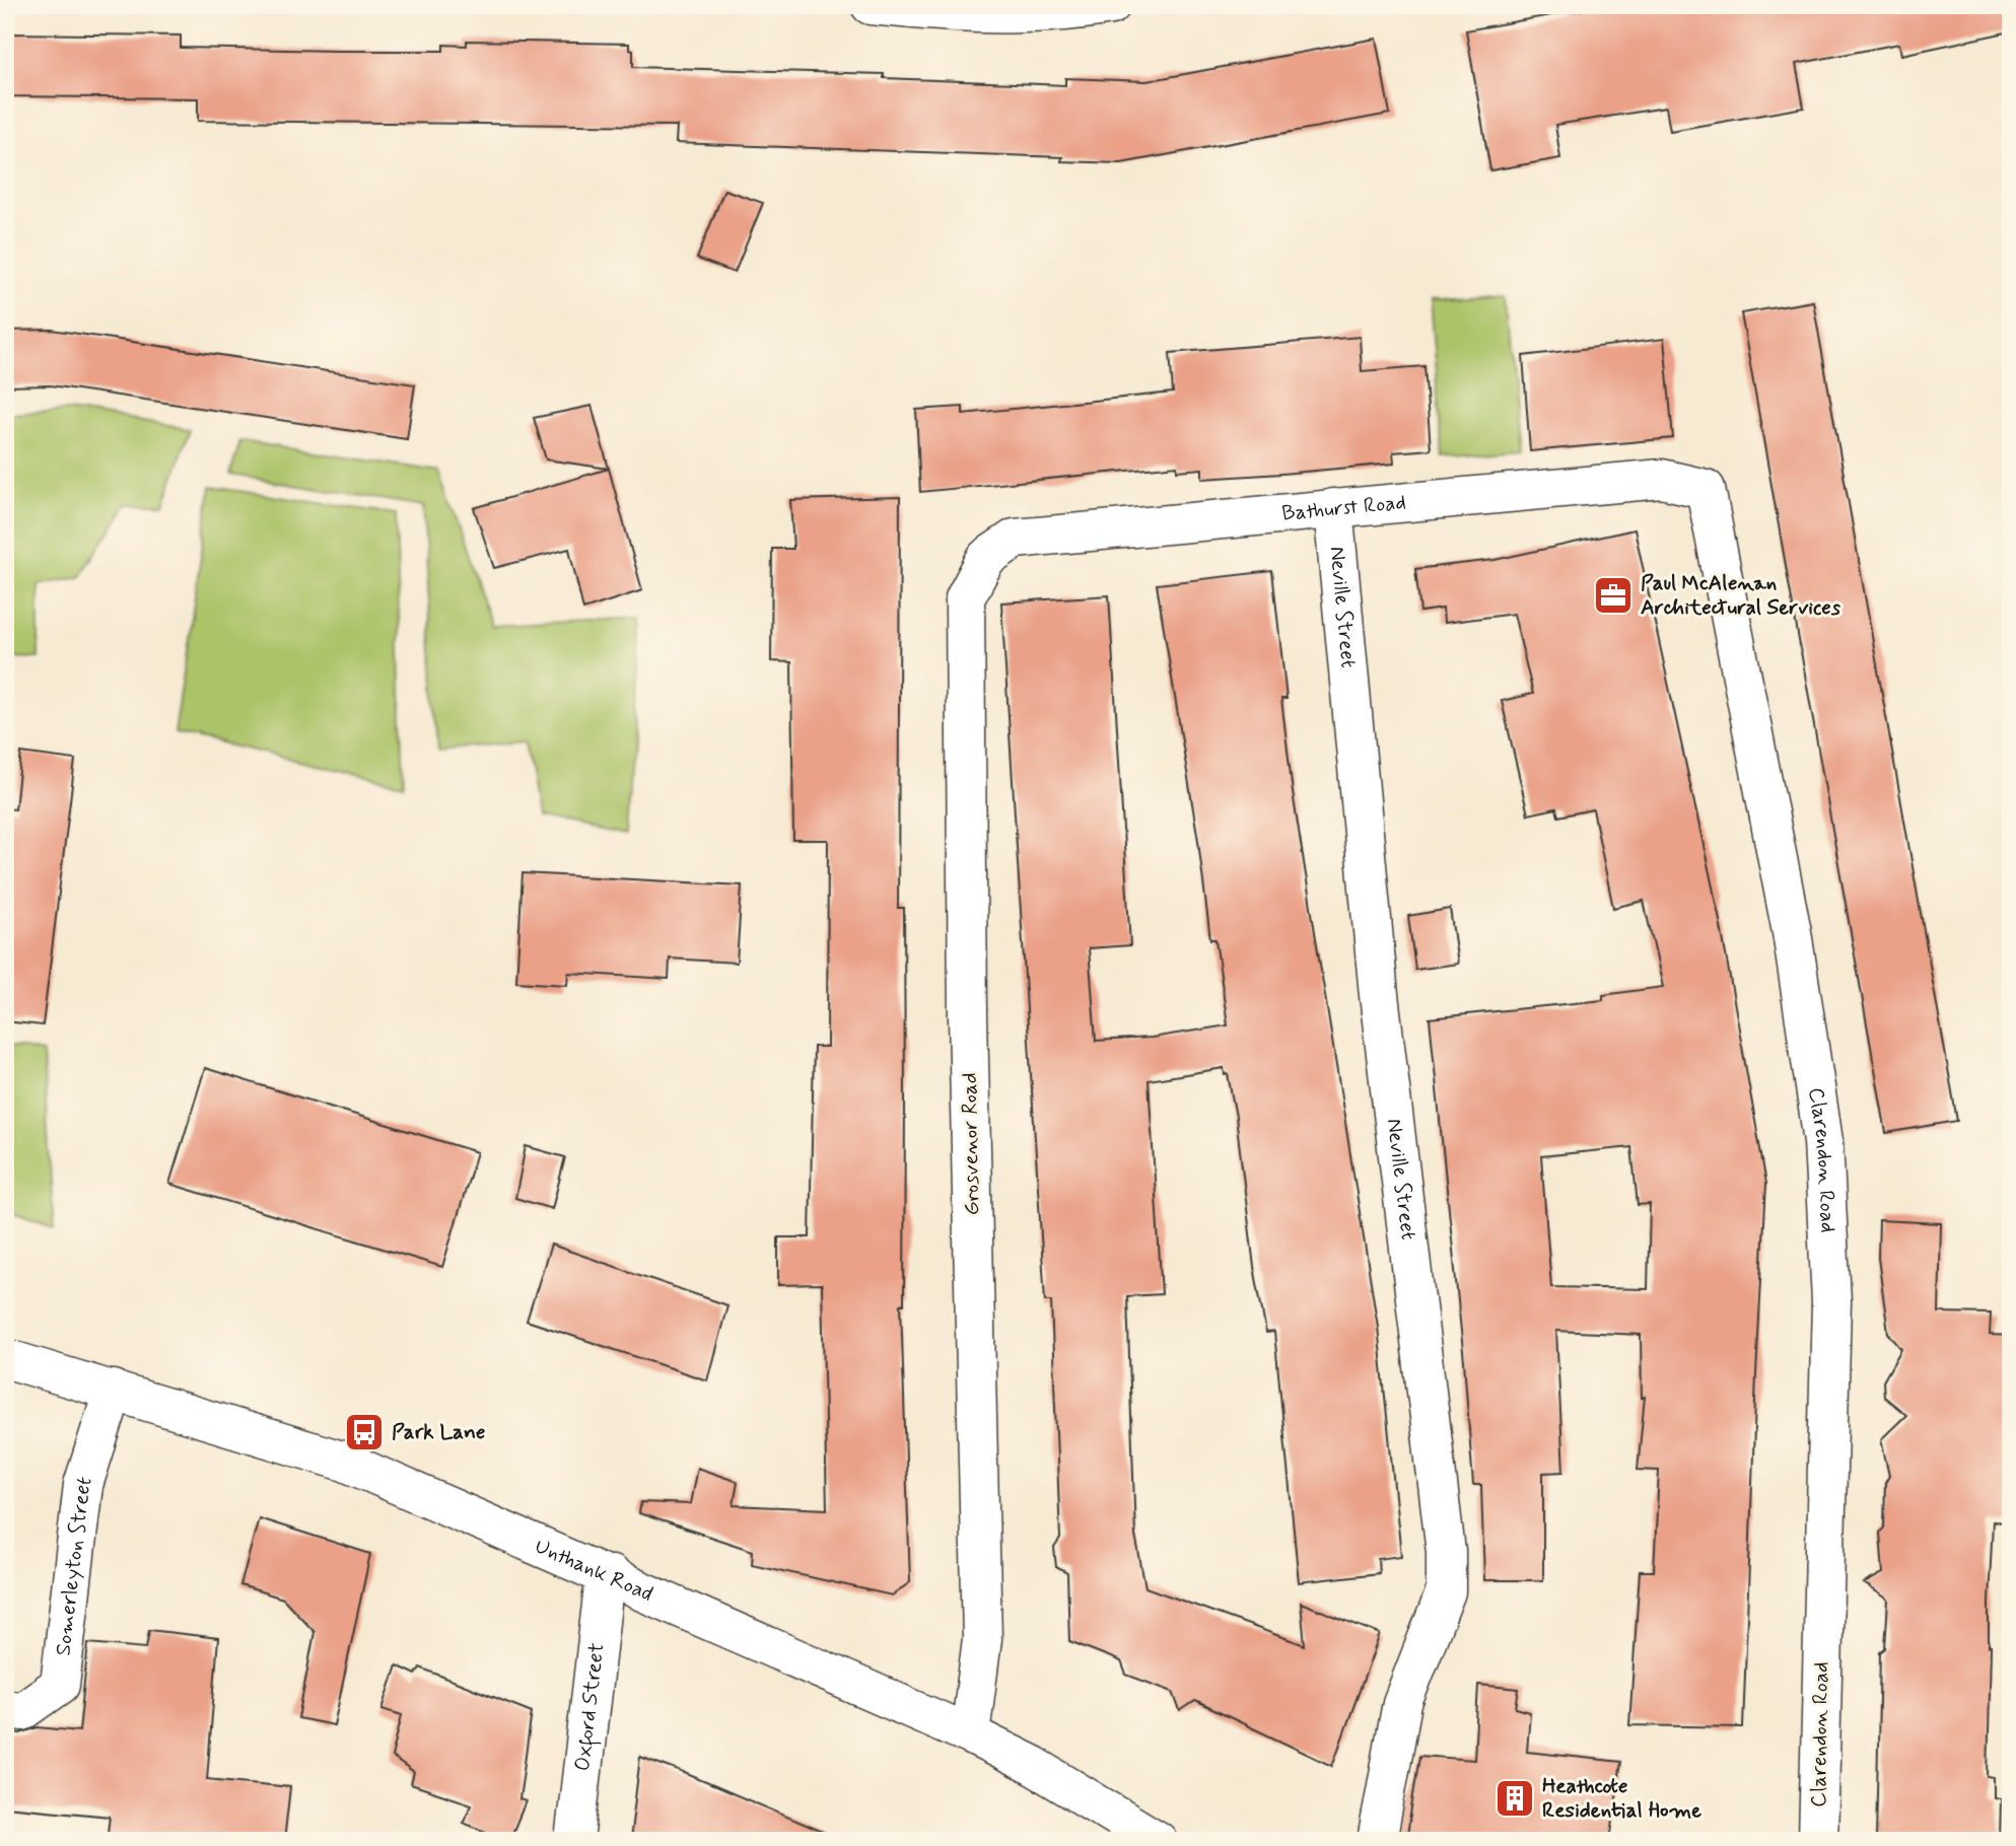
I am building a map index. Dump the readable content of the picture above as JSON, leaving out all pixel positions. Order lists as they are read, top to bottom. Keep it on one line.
{"streets":{"street":["Bathurst Road","Neville Street","Grosvenor Road","Clarendon Road","Somerleyton Street","Unthank Road","Oxford Street"]},"crossings":[["Bathurst Road","Neville Street"],["Bathurst Road","Grosvenor Road"],["Bathurst Road","Clarendon Road"],["Grosvenor Road","Unthank Road"],["Somerleyton Street","Unthank Road"],["Unthank Road","Oxford Street"]],"places":{"office":["Paul McAlenan Architectural Services"],"bus stop":["Park Lane"],"building":["Heathcote Residential Home"]}}
